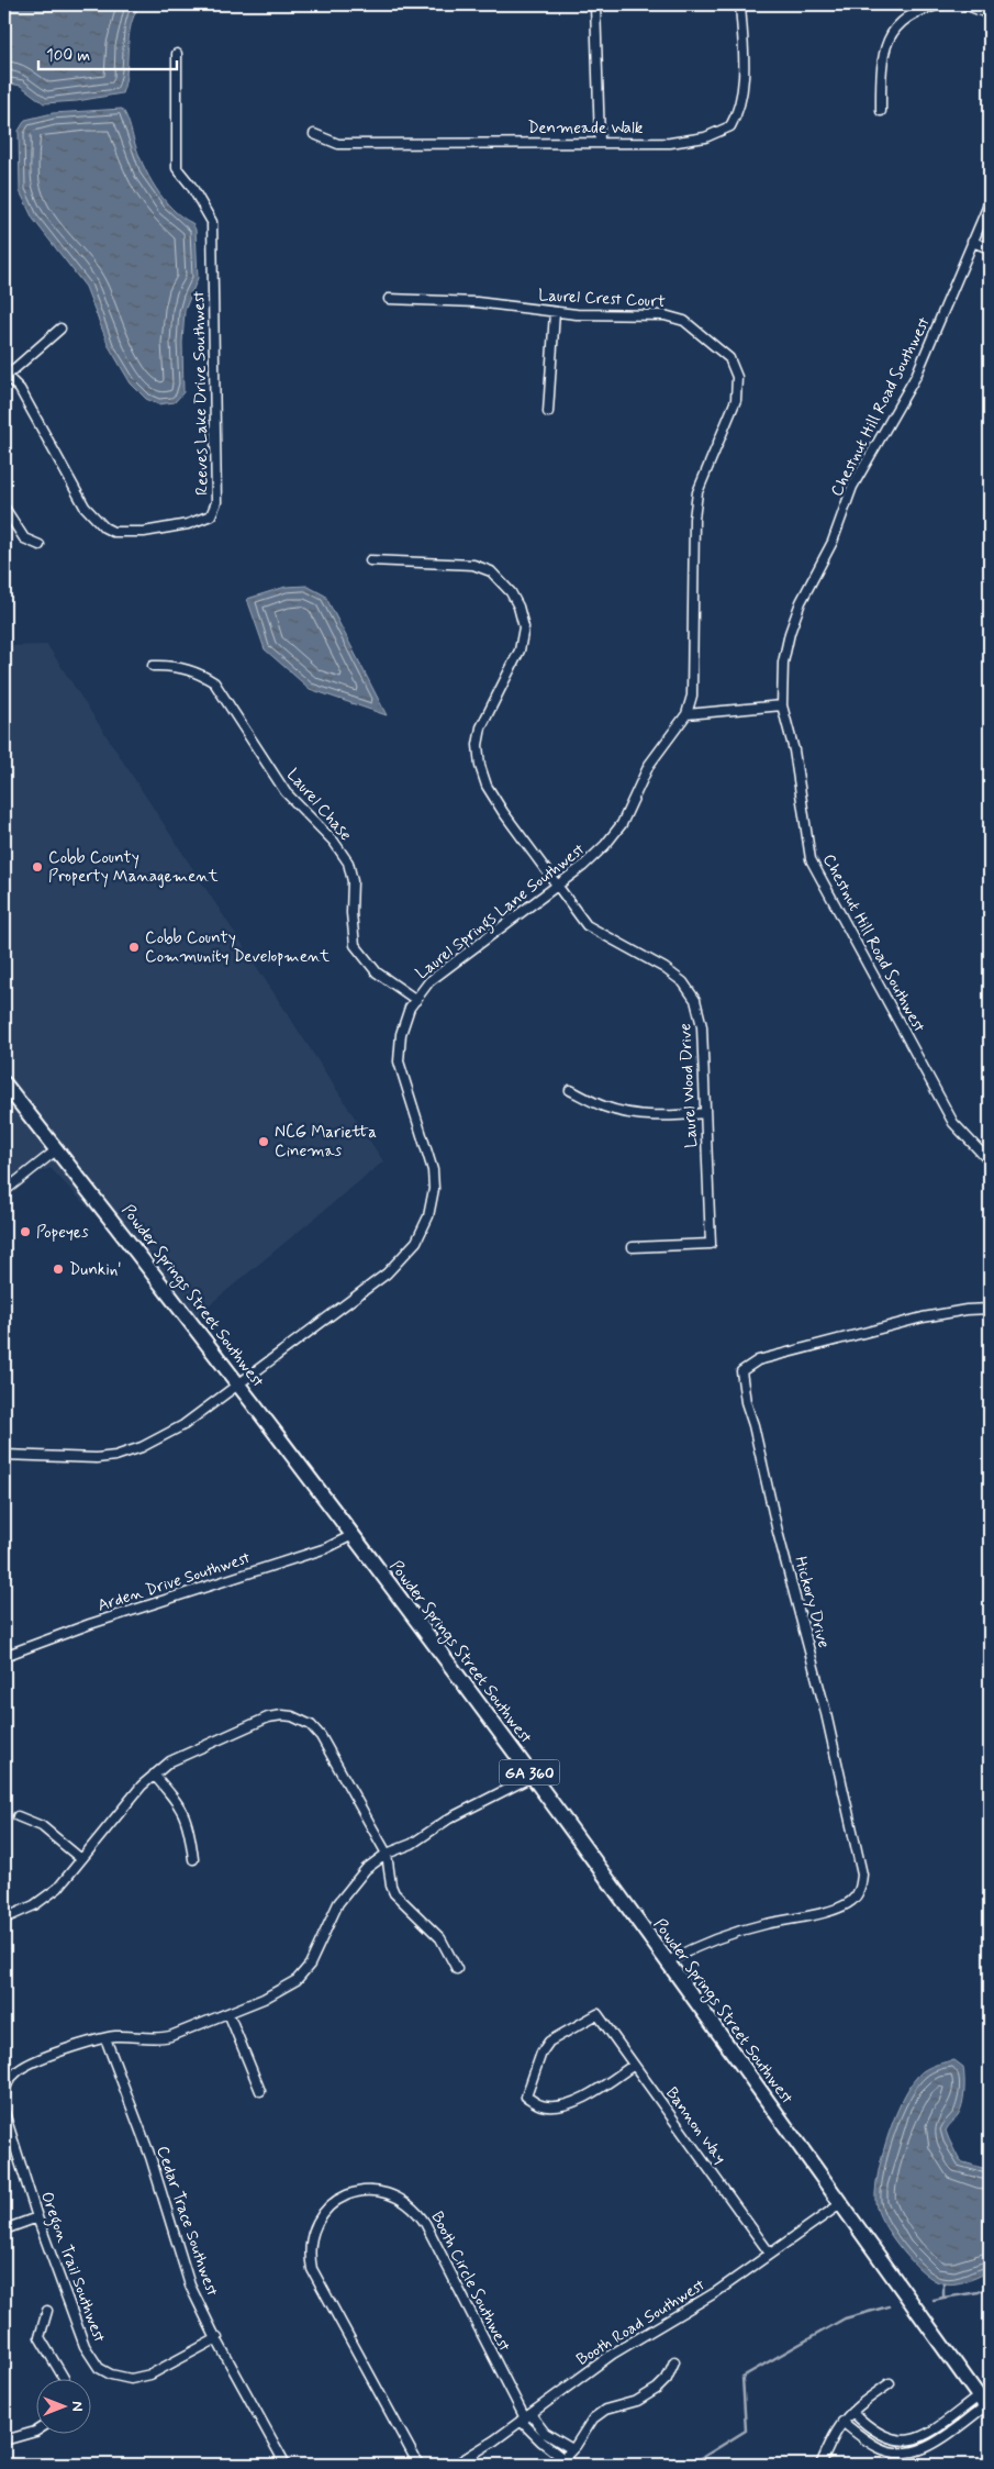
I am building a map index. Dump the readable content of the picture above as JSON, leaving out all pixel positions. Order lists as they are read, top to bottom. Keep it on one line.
{"streets":{"main road":["Powder Springs Street Southwest","GA 360"],"street":["Denmeade Walk","Laurel Crest Court","Reeves Lake Drive Southwest","Chestnut Hill Road Southwest","Laurel Chase","Laurel Springs Lane Southwest","Laurel Wood Drive","Arden Drive Southwest","Hickory Drive","Bannon Way","Cedar Trace Southwest","Oregon Trail Southwest","Booth Circle Southwest","Booth Road Southwest"]},"crossings":[["Laurel Crest Court","Laurel Springs Lane Southwest"],["Laurel Chase","Laurel Springs Lane Southwest"],["Laurel Springs Lane Southwest","Laurel Wood Drive"],["Laurel Springs Lane Southwest","Powder Springs Street Southwest"],["Powder Springs Street Southwest","Arden Drive Southwest"],["Powder Springs Street Southwest","Hickory Drive"],["Powder Springs Street Southwest","Booth Road Southwest"],["Bannon Way","Booth Road Southwest"],["Cedar Trace Southwest","Oregon Trail Southwest"],["Booth Circle Southwest","Booth Road Southwest"]],"places":["Cobb County Property Management","Cobb County Community Development","NCG Marietta Cinemas","Popeyes","Dunkin'"],"scale_bar":"100 m","north":"right"}
